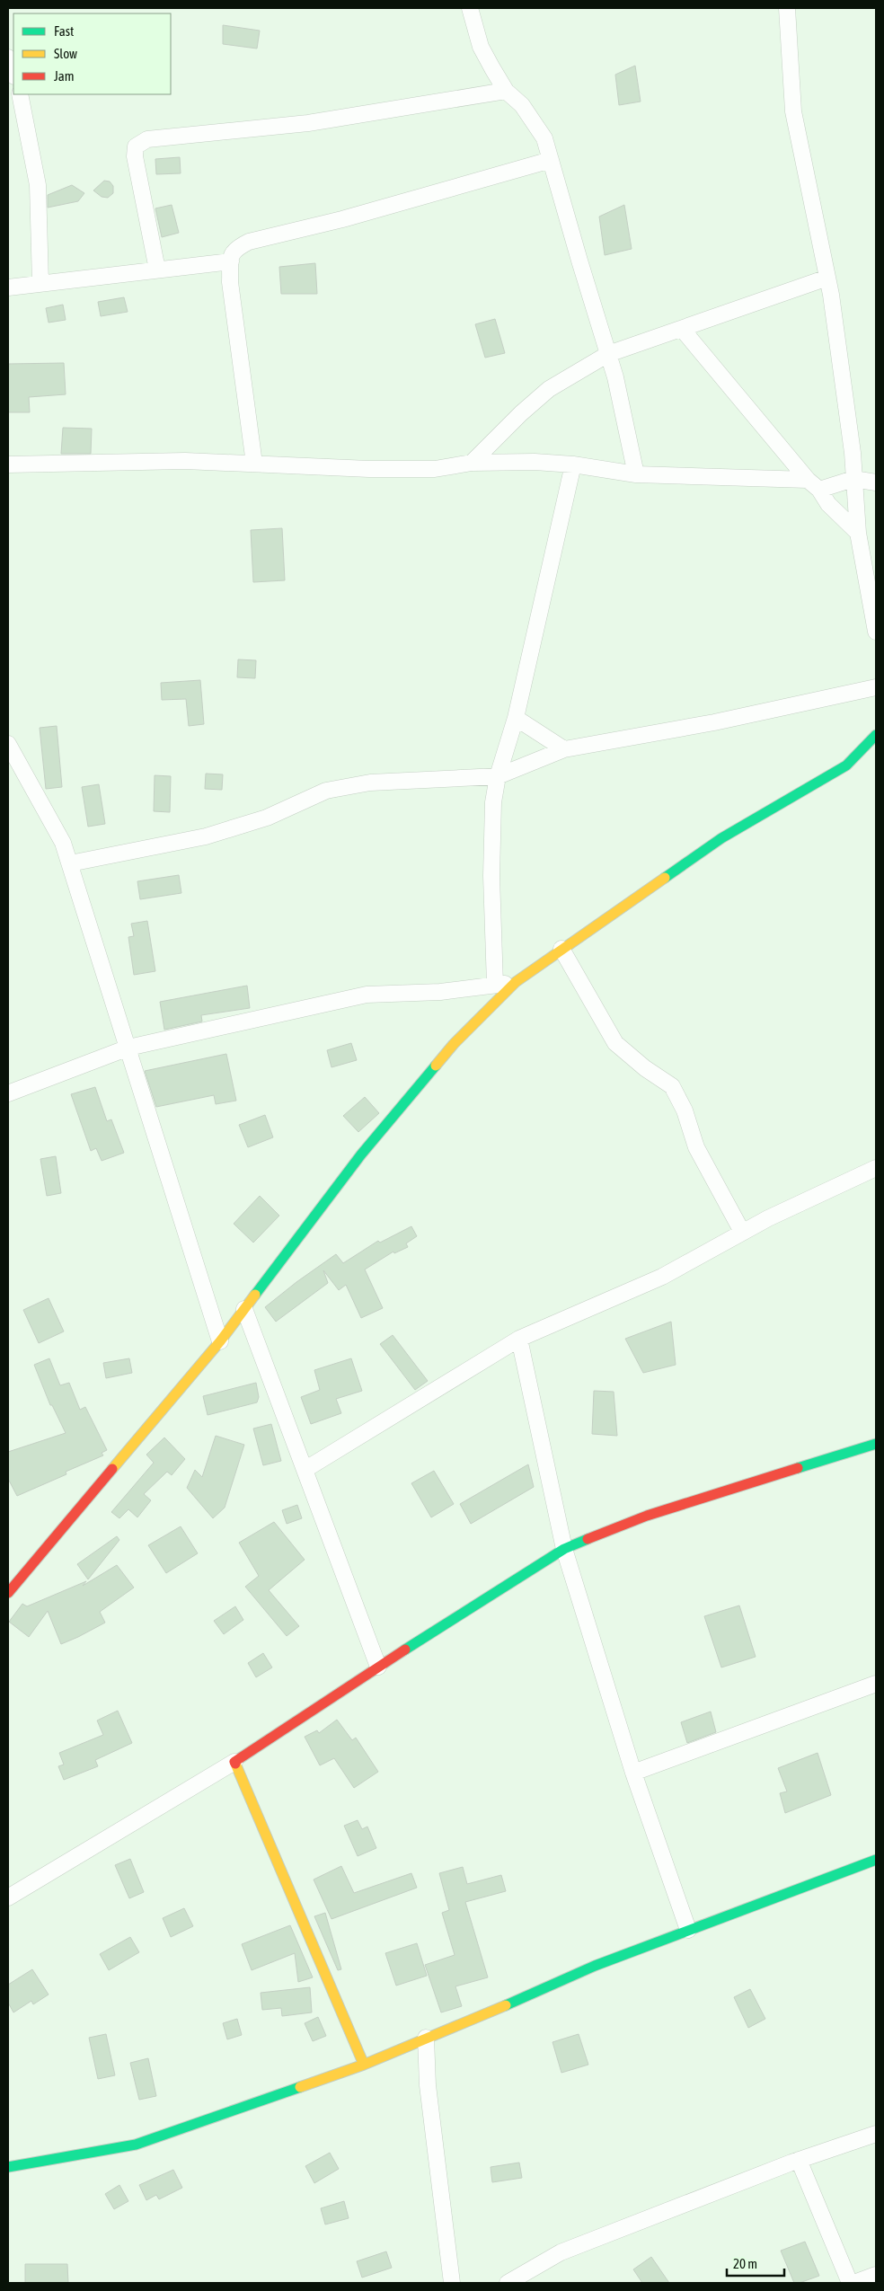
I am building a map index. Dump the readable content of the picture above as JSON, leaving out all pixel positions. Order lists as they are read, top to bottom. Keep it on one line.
{"legend":["Fast","Slow","Jam"],"scale_bar":"20 m"}
